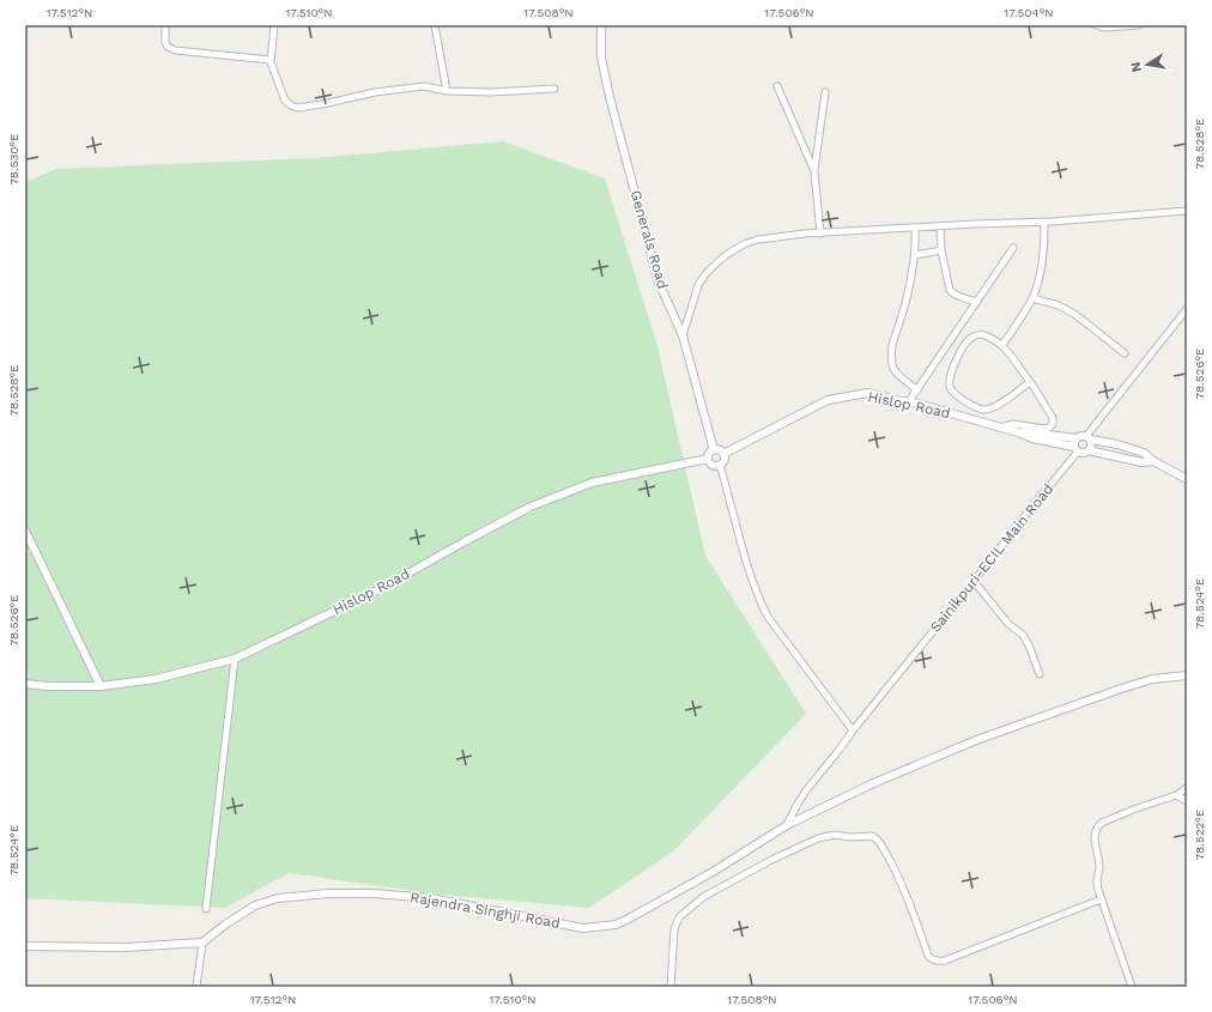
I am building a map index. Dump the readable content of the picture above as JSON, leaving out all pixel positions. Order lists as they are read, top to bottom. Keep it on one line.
{"streets":{"street":["Generals Road","Hislop Road","Sainikpuri-ECIL Main Road","Rajendra Singhji Road"]},"crossings":[["Generals Road","Hislop Road"],["Hislop Road","Sainikpuri-ECIL Main Road"],["Sainikpuri-ECIL Main Road","Rajendra Singhji Road"]],"north":"left","coordinates":["17.512°N","17.510°N","17.508°N","17.506°N","17.504°N","78.528°E","78.530°E","78.526°E","78.524°E","78.522°E"]}
